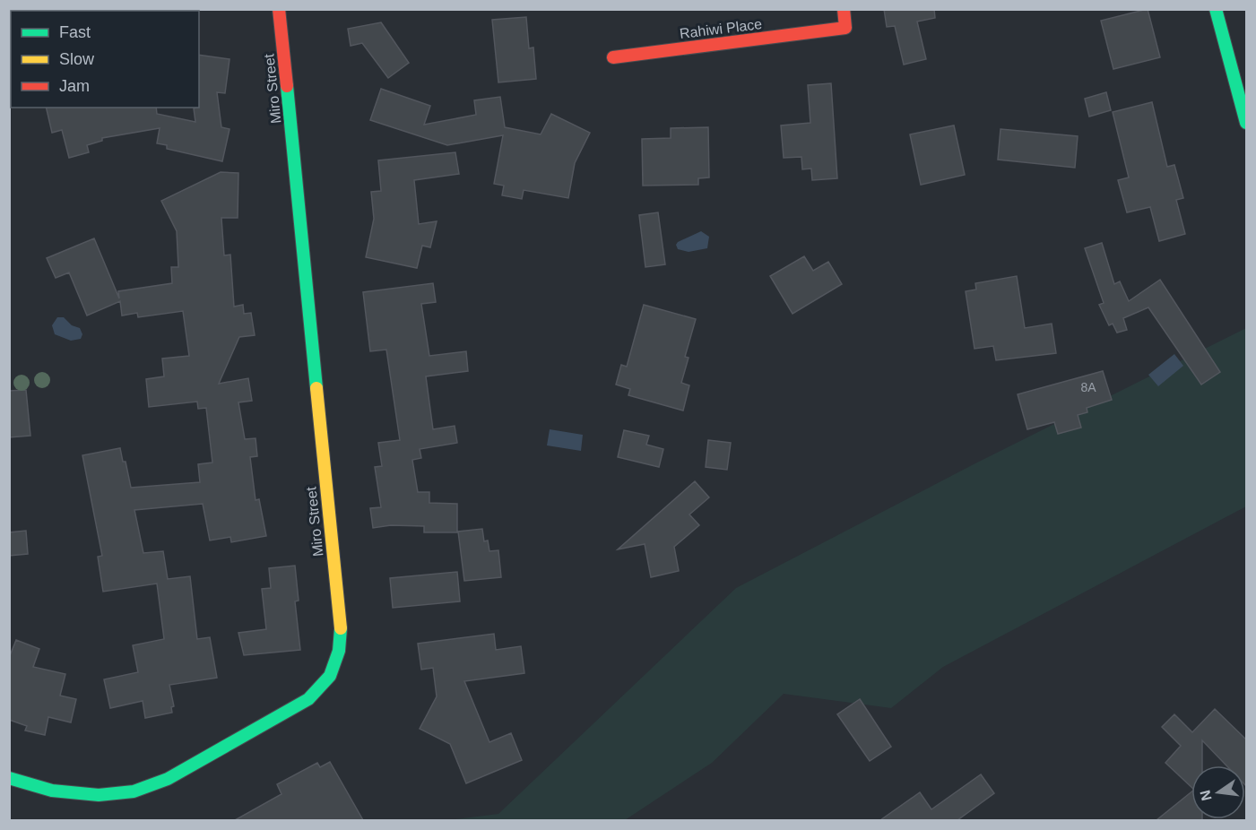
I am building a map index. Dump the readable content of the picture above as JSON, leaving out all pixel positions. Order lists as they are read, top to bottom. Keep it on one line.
{"streets":{"street":["Rahiwi Place","Miro Street"]},"house_numbers":["8A"],"legend":["Fast","Slow","Jam"],"north":"left"}
